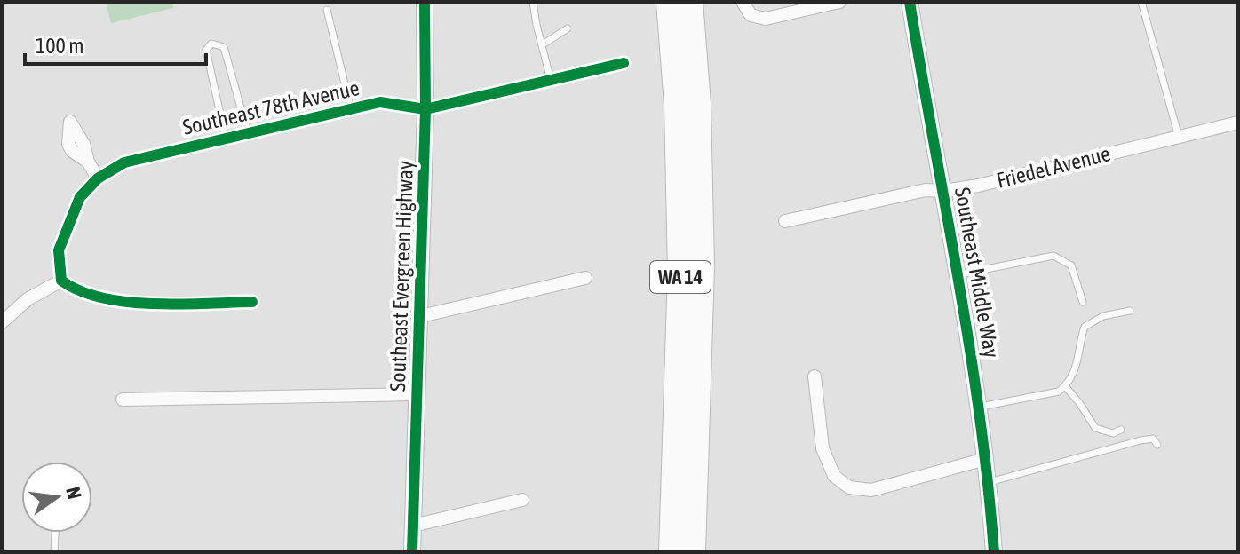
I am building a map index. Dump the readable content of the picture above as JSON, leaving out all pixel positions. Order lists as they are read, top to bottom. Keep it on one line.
{"streets":{"highway":["WA 14"],"street":["Southeast 78th Avenue","Friedel Avenue","Southeast Middle Way","Southeast Evergreen Highway"]},"crossings":[["Southeast 78th Avenue","Southeast Evergreen Highway"],["Friedel Avenue","Southeast Middle Way"]],"scale_bar":"100 m","north":"right"}
